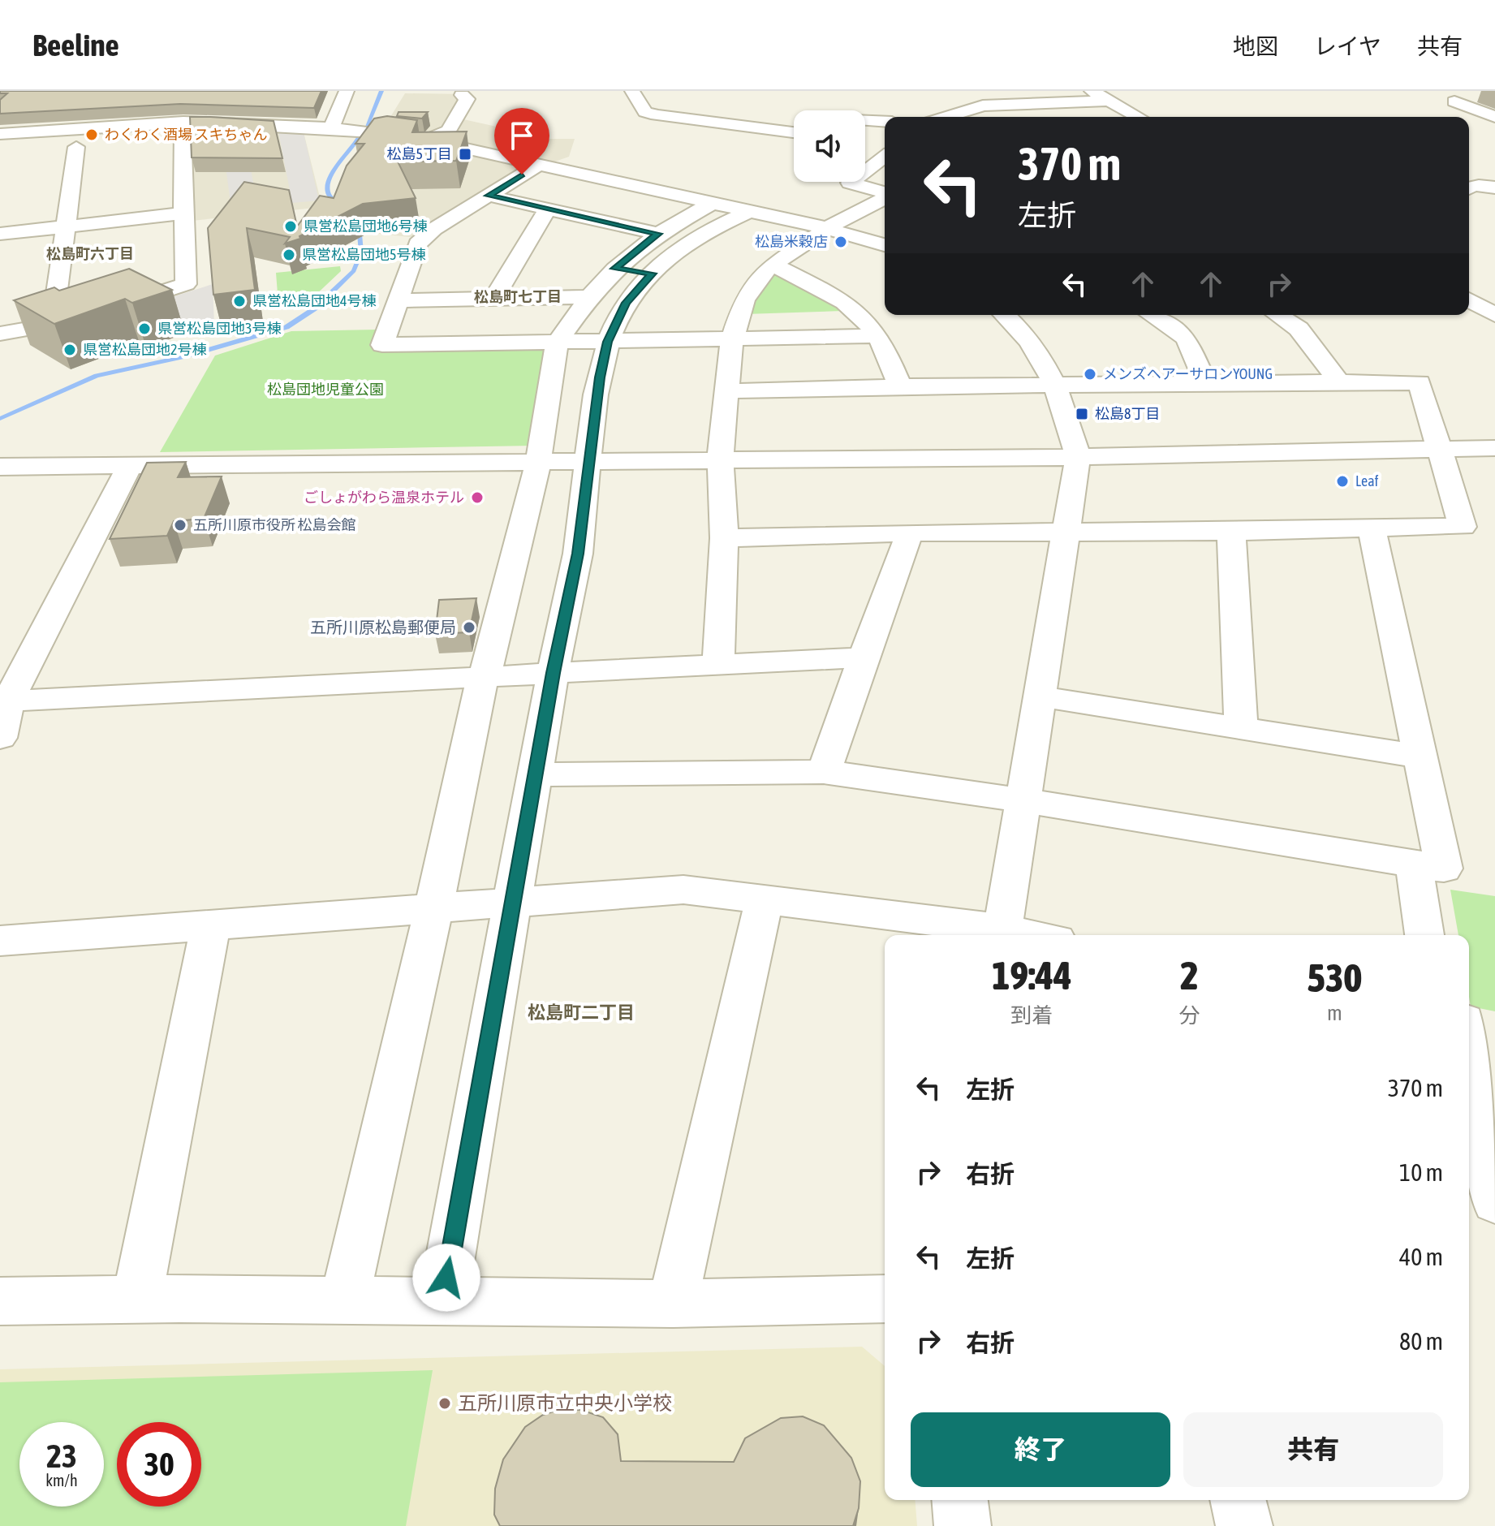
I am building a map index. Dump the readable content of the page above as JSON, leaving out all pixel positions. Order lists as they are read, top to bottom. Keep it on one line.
{"districts":["松島町六丁目","松島町七丁目","松島町二丁目"],"parks":["松島団地児童公園"],"places":{"other":["わくわく酒場 スキちゃん","県営松島団地6号棟","松島米穀店","県営松島団地5号棟","県営松島団地4号棟","県営松島団地3号棟","県営松島団地2号棟","メンズヘアーサロンYOUNG","Leaf","ごしょがわら温泉ホテル","五所川原市役所 松島会館","五所川原松島郵便局","五所川原市立中央小学校"],"transit":["松島5丁目","松島8丁目"]},"page":{"header":"Beeline","nav":["地図","レイヤ","共有"],"turn":["370 m","左折"],"eta":["19:44","到着","2","分","530","m"],"list":[{"name":"左折","value":"370 m"},{"name":"右折","value":"10 m"},{"name":"左折","value":"40 m"},{"name":"右折","value":"80 m"}],"buttons":["終了","共有"],"speed":"23 km/h","limit":"30"}}
